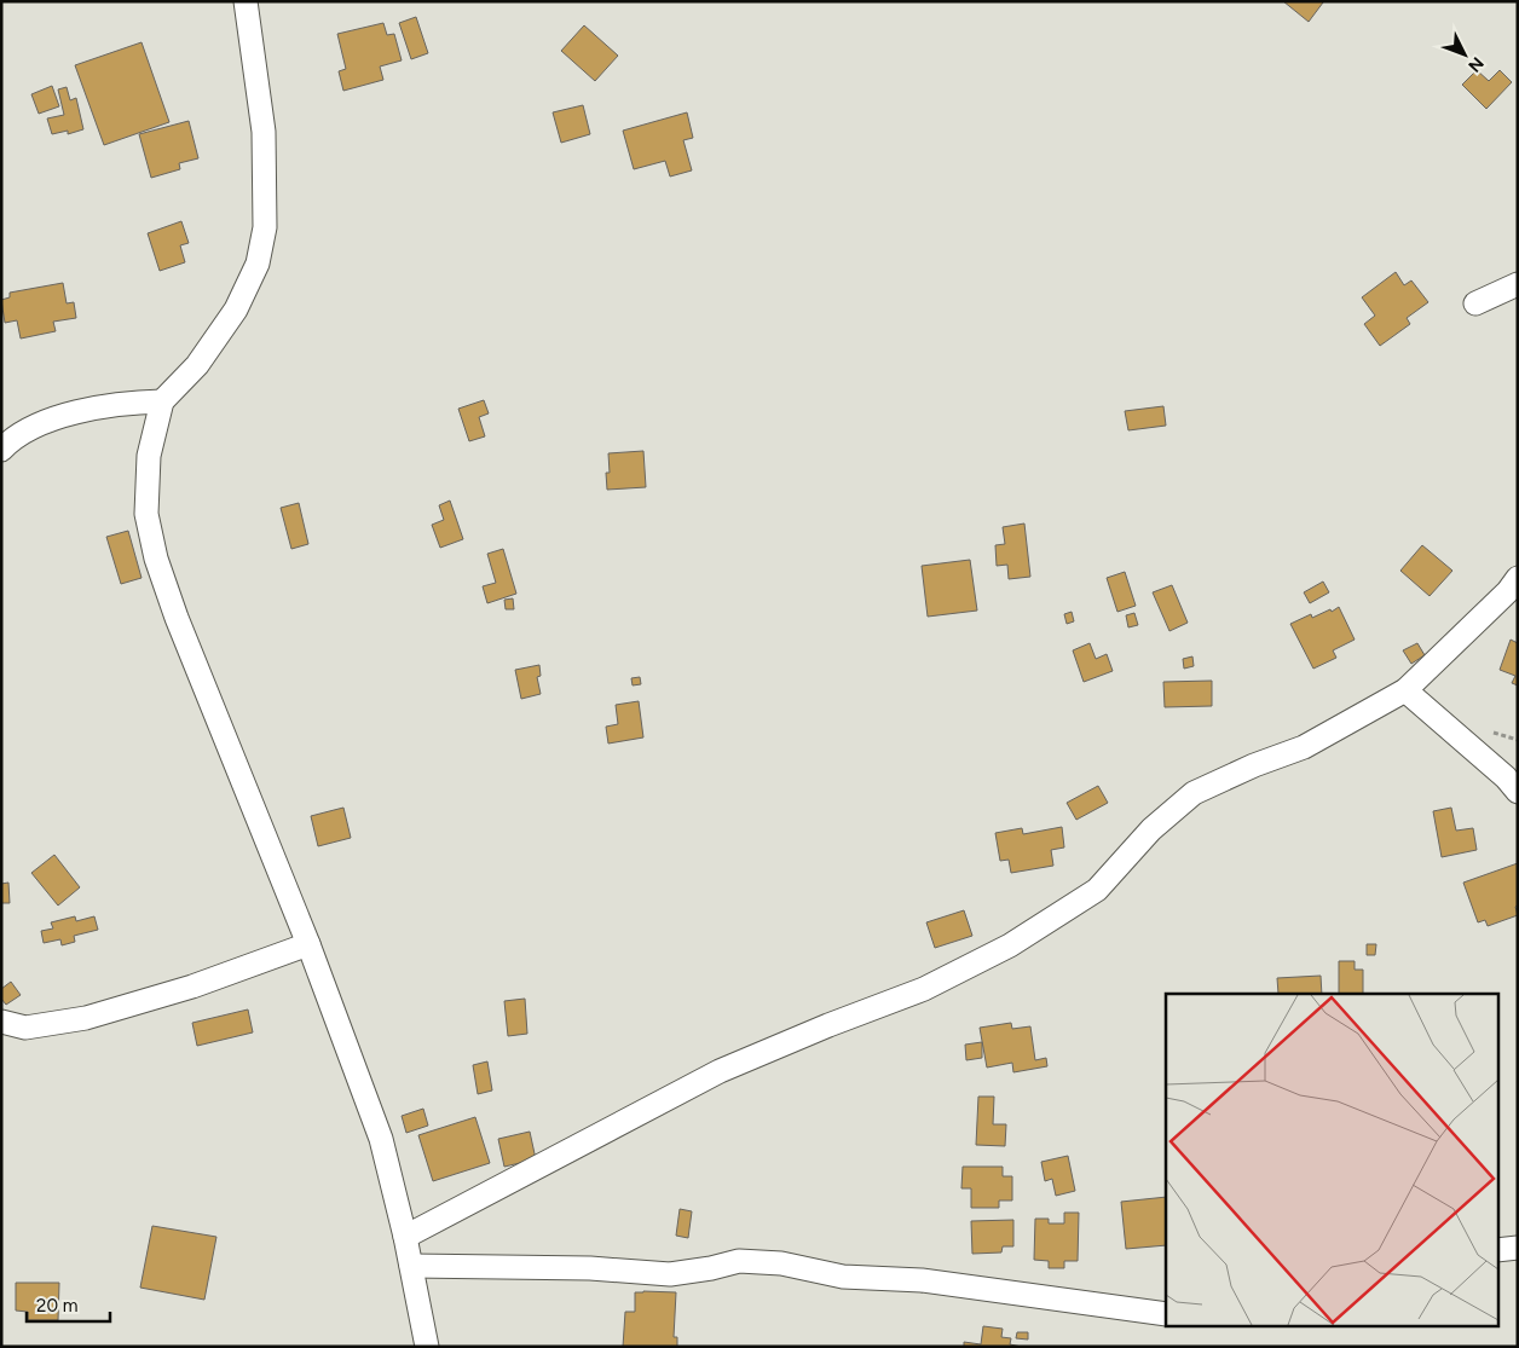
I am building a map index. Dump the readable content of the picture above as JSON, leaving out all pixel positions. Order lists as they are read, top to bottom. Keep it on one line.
{"scale_bar":"20 m","north":"bottom right"}
